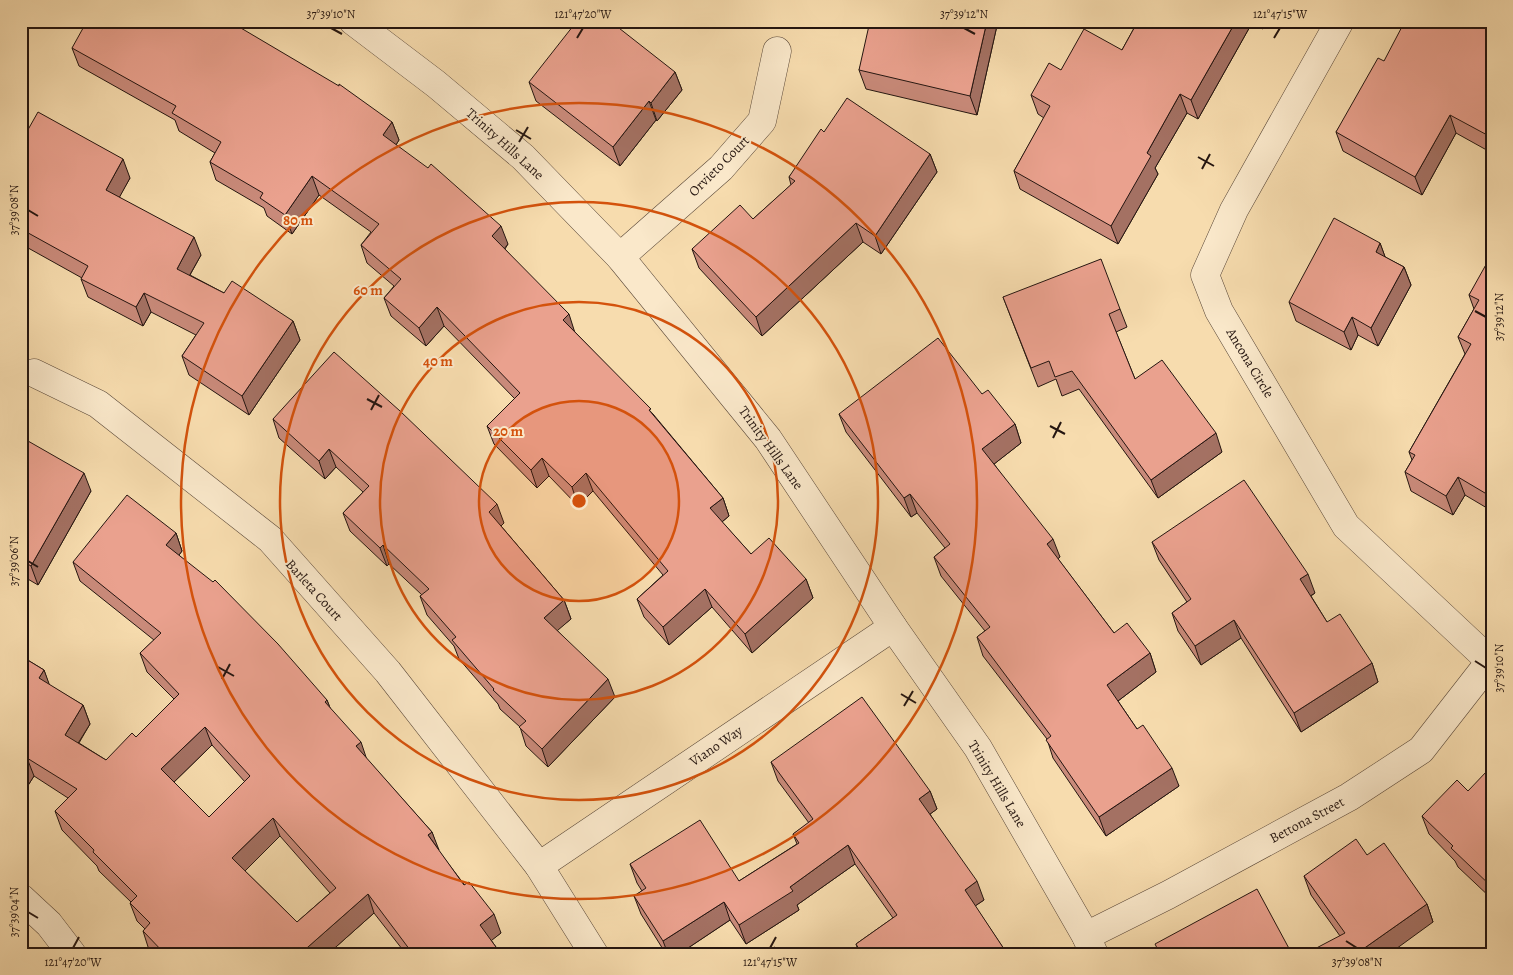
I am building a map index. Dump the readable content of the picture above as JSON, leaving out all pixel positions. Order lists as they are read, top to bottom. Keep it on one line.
{"streets":{"street":["Trinity Hills Lane","Orvieto Court","Ancona Circle","Barleta Court","Viano Way","Bettona Street"]},"crossings":[["Trinity Hills Lane","Orvieto Court"],["Trinity Hills Lane","Viano Way"],["Trinity Hills Lane","Bettona Street"],["Ancona Circle","Bettona Street"],["Barleta Court","Viano Way"]],"coordinates":["37°39'10\"N","121°47'20\"W","37°39'12\"N","121°47'15\"W","37°39'08\"N","37°39'06\"N","37°39'04\"N"],"rings":["80 m","60 m","40 m","20 m"]}
